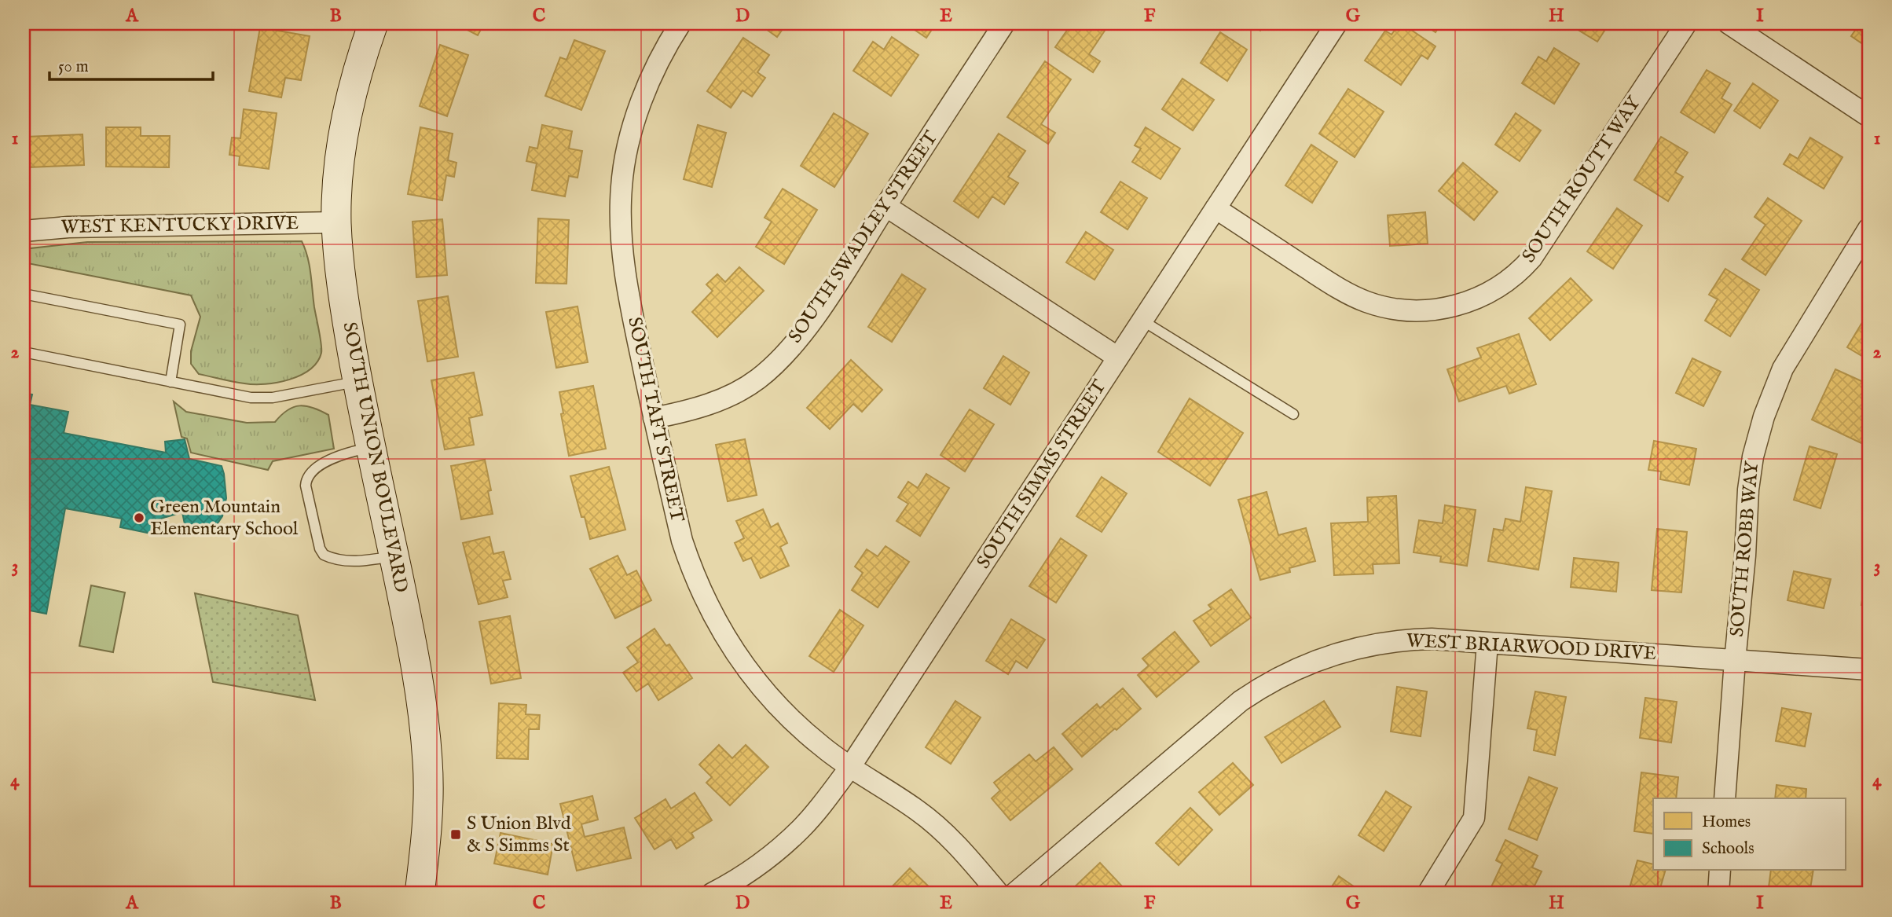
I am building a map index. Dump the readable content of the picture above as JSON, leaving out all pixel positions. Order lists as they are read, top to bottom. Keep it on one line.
{"streets":{"main road":["SOUTH UNION BOULEVARD"],"street":["SOUTH ROUTT WAY","WEST KENTUCKY DRIVE","SOUTH SWADLEY STREET","SOUTH TAFT STREET","SOUTH SIMMS STREET","SOUTH ROBB WAY","WEST BRIARWOOD DRIVE"]},"crossings":[["SOUTH ROUTT WAY","SOUTH SIMMS STREET"],["WEST KENTUCKY DRIVE","SOUTH UNION BOULEVARD"],["SOUTH SWADLEY STREET","SOUTH TAFT STREET"],["SOUTH TAFT STREET","SOUTH SIMMS STREET"],["SOUTH ROBB WAY","WEST BRIARWOOD DRIVE"]],"places":{"other":["Green Mountain Elementary School"],"transit":["S Union Blvd & S Simms St"]},"legend":["Homes","Schools"],"scale_bar":"50 m","grid":{"columns":["A","B","C","D","E","F","G","H","I"],"rows":["1","2","3","4"]}}
